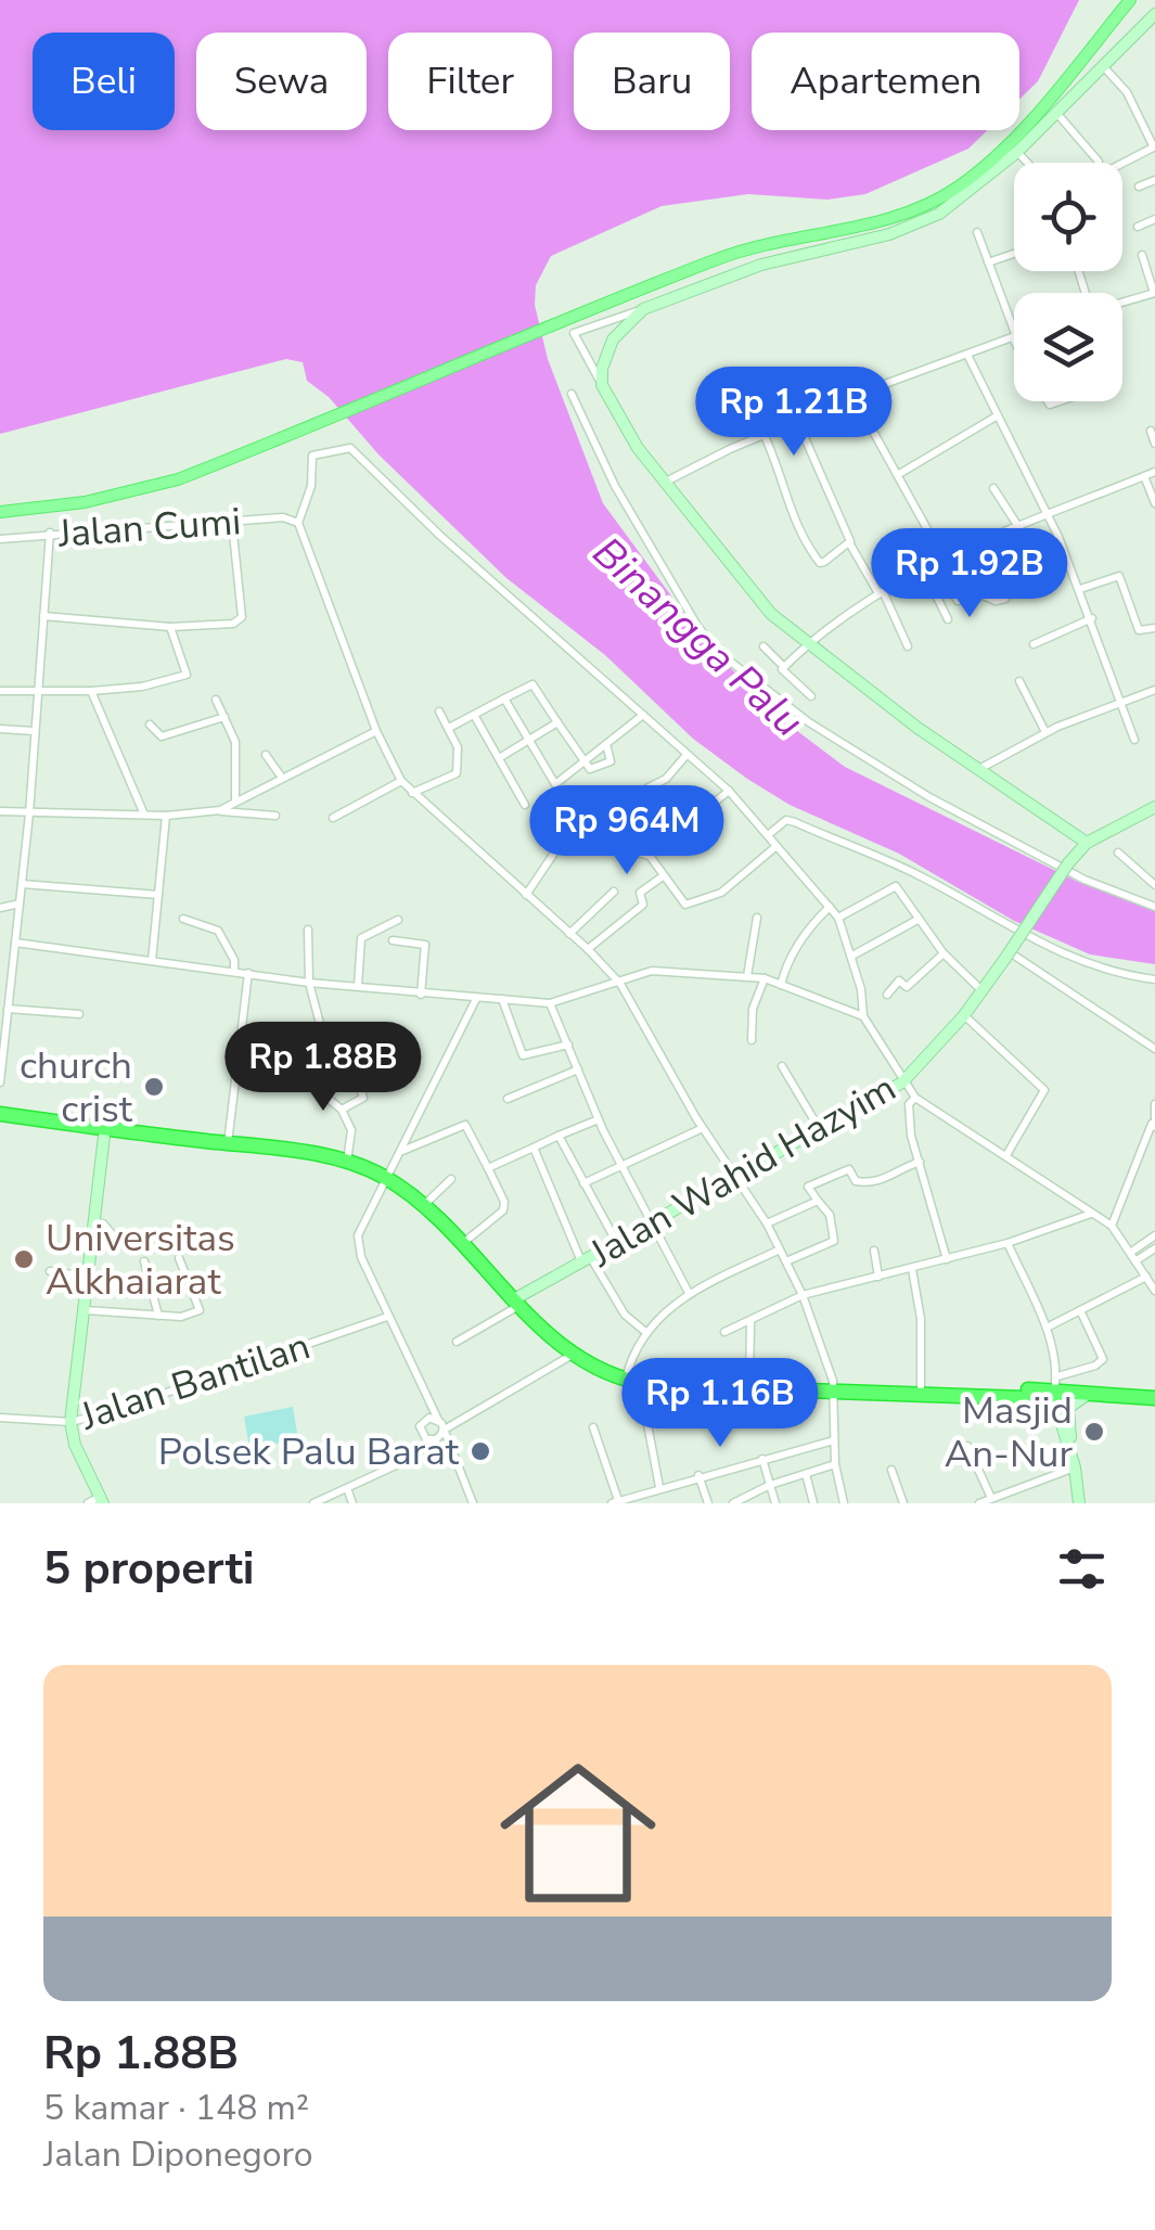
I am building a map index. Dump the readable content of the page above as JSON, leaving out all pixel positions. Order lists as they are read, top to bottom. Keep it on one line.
{"streets":{"street":["Jalan Cumi","Jalan Wahid Hazyim","Jalan Bantilan"]},"water":["Binangga Palu"],"places":["church crist","Universitas Alkhaiarat","Masjid An-Nur","Polsek Palu Barat"],"page":{"chip":["Beli","Sewa","Filter","Baru","Apartemen"],"price":["Rp 1.21B","Rp 1.92B","Rp 964M","Rp 1.88B","Rp 1.16B"],"heading":"5 properti","list":[{"name":"Rp 1.88B","note":"5 kamar · 148 m² · Jalan Diponegoro"}]}}
